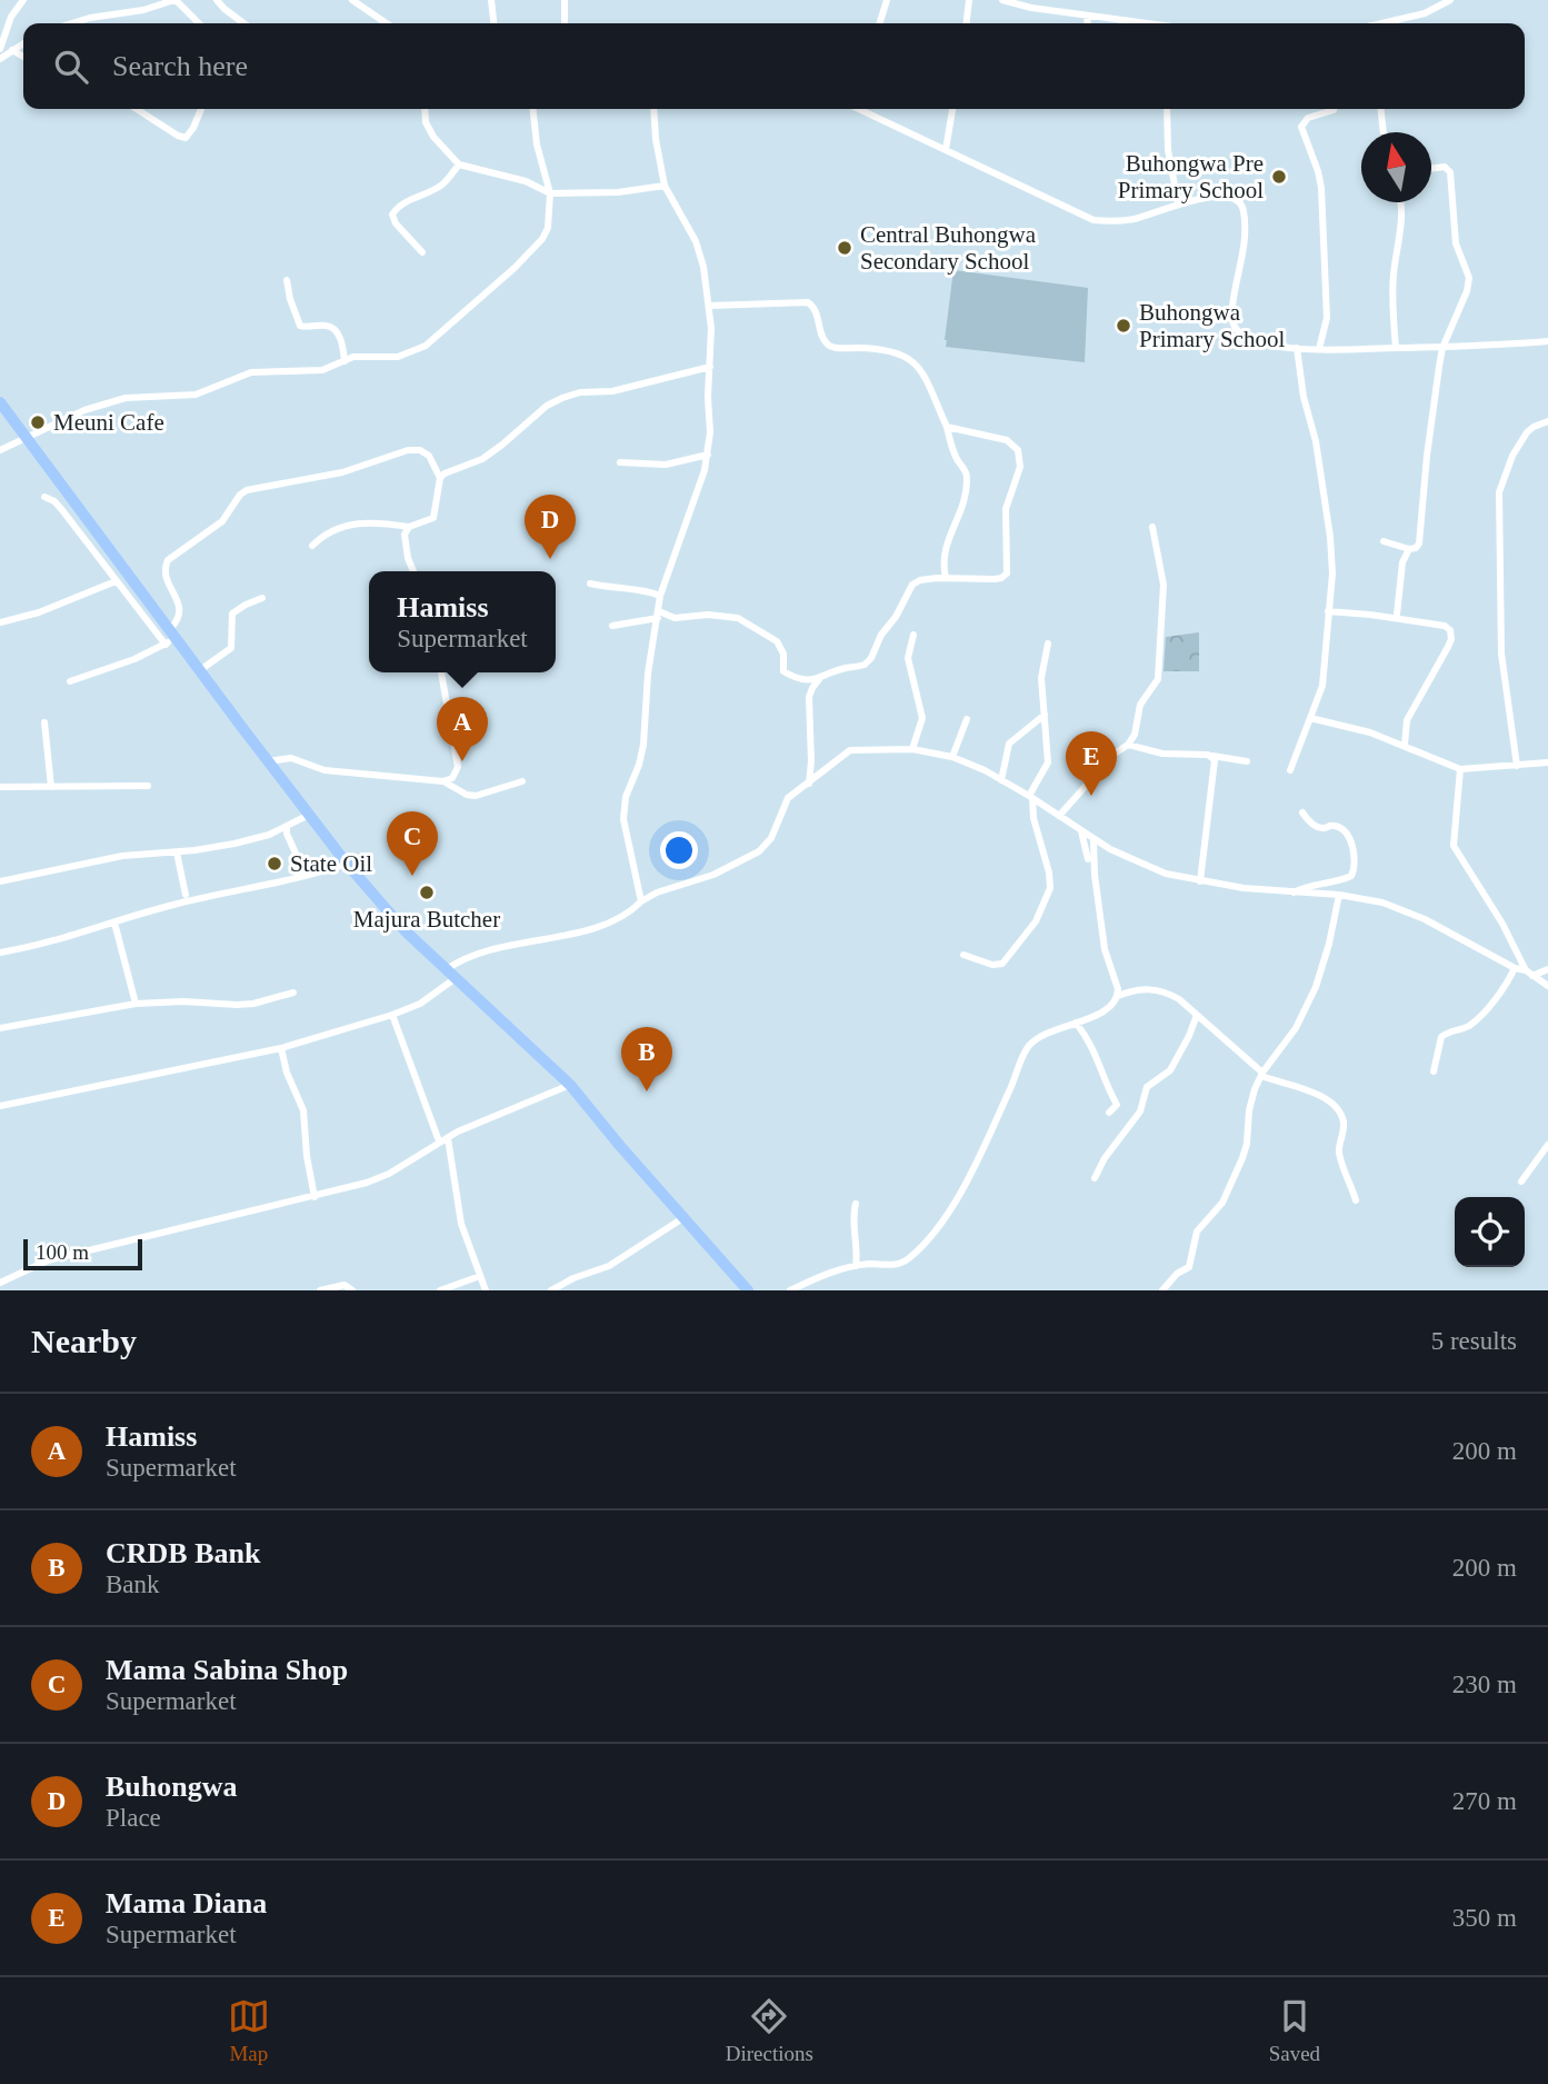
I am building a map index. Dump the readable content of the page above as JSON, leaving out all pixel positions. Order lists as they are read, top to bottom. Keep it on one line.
{"places":["Buhongwa Pre Primary School","Central Buhongwa Secondary School","Buhongwa Primary School","Meuni Cafe","State Oil","Majura Butcher"],"scale_bar":"100 m","north":"top","page":{"search":"Search here","pins":["D","A","E","C","B"],"popup":["Hamiss","Supermarket"],"scale":"100 m","heading":["Nearby","5 results"],"list":[{"mark":"A","name":"Hamiss","note":"Supermarket","value":"200 m"},{"mark":"B","name":"CRDB Bank","note":"Bank","value":"200 m"},{"mark":"C","name":"Mama Sabina Shop","note":"Supermarket","value":"230 m"},{"mark":"D","name":"Buhongwa","note":"Place","value":"270 m"},{"mark":"E","name":"Mama Diana","note":"Supermarket","value":"350 m"}],"nav":["Map","Directions","Saved"]}}
